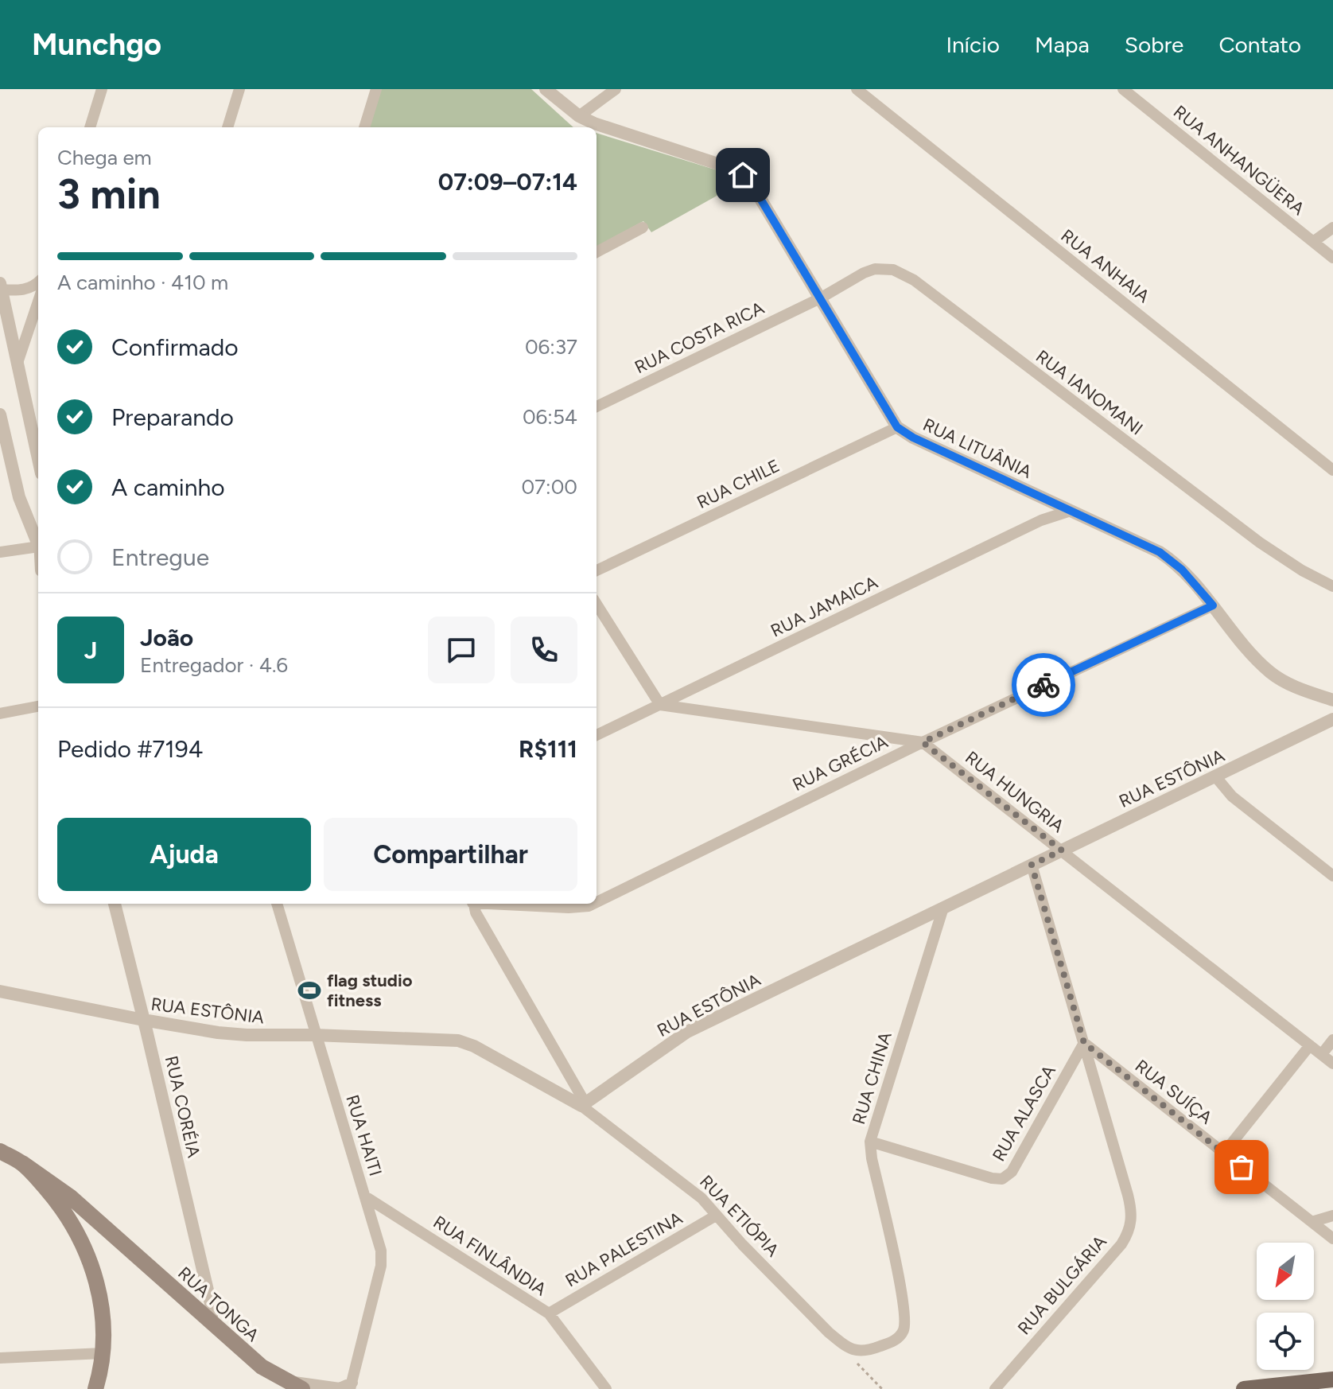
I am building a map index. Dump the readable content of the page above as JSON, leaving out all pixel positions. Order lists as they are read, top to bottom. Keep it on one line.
{"streets":{"main road":["RUA TONGA"],"street":["RUA ANHANGÜERA","RUA ANHAIA","RUA COSTA RICA","RUA IANOMANI","RUA LITUÂNIA","RUA CHILE","RUA JAMAICA","RUA GRÉCIA","RUA ESTÔNIA","RUA HUNGRIA","RUA CHINA","RUA SUÍÇA","RUA CORÉIA","RUA ALASCA","RUA HAITI","RUA ETIÓPIA","RUA PALESTINA","RUA FINLÂNDIA","RUA BULGÁRIA"]},"crossings":[["RUA COSTA RICA","RUA IANOMANI"],["RUA COSTA RICA","RUA LITUÂNIA"],["RUA IANOMANI","RUA LITUÂNIA"],["RUA LITUÂNIA","RUA CHILE"],["RUA LITUÂNIA","RUA JAMAICA"],["RUA LITUÂNIA","RUA GRÉCIA"],["RUA JAMAICA","RUA HUNGRIA"],["RUA GRÉCIA","RUA HUNGRIA"],["RUA ESTÔNIA","RUA HUNGRIA"],["RUA ESTÔNIA","RUA CHINA"],["RUA ESTÔNIA","RUA CORÉIA"],["RUA ESTÔNIA","RUA HAITI"],["RUA ESTÔNIA","RUA ETIÓPIA"],["RUA ESTÔNIA","RUA BULGÁRIA"],["RUA CHINA","RUA ALASCA"],["RUA CHINA","RUA ETIÓPIA"],["RUA SUÍÇA","RUA ALASCA"],["RUA SUÍÇA","RUA BULGÁRIA"],["RUA CORÉIA","RUA TONGA"],["RUA ALASCA","RUA BULGÁRIA"],["RUA HAITI","RUA FINLÂNDIA"],["RUA HAITI","RUA TONGA"],["RUA ETIÓPIA","RUA PALESTINA"],["RUA PALESTINA","RUA FINLÂNDIA"]],"places":{"sports":["flag studio fitness"]},"north":"bottom left","page":{"header":"Munchgo","nav":["Início","Mapa","Sobre","Contato"],"heading":["3 min","Chega em","07:09–07:14"],"panel":["João","Entregador · 4.6","Pedido #7194","R$111"],"bar":"A caminho · 410 m","list":[["Confirmado","06:37"],["Preparando","06:54"],["A caminho","07:00"],"Entregue"],"round":"J","buttons":["Ajuda","Compartilhar"]}}
